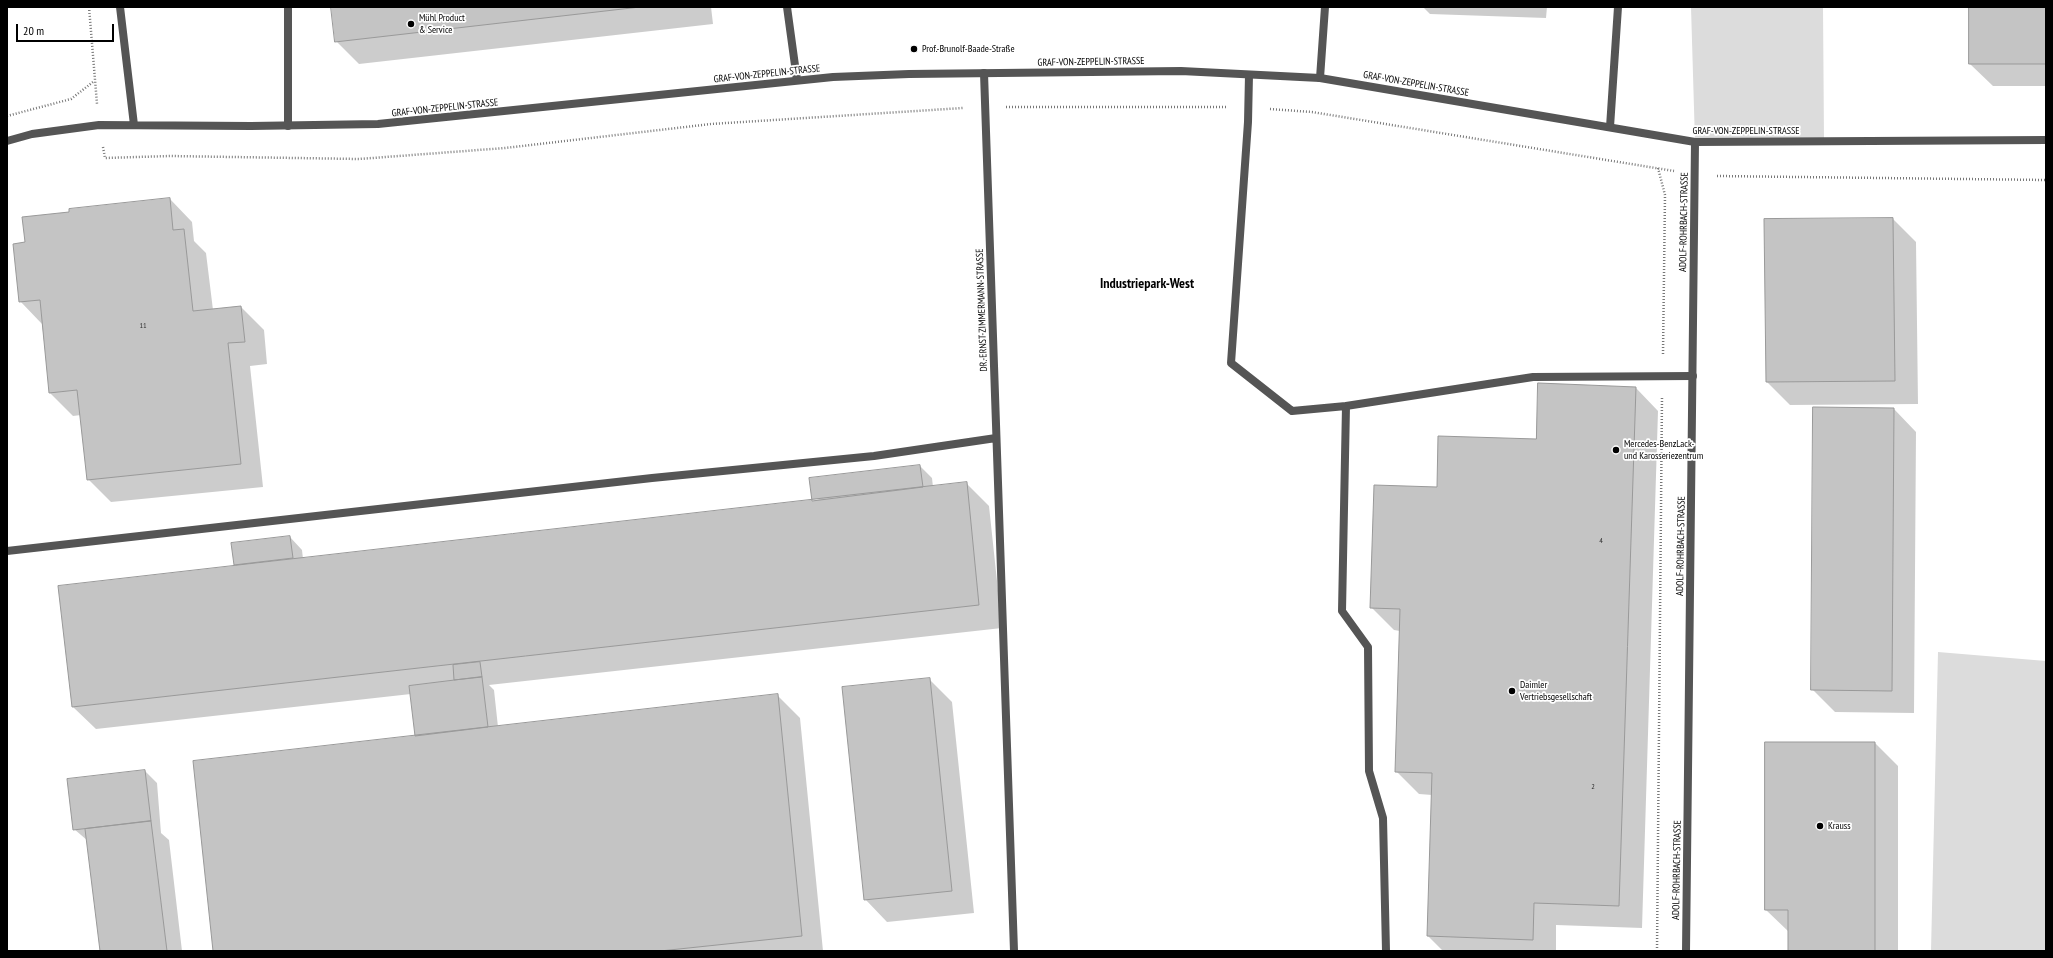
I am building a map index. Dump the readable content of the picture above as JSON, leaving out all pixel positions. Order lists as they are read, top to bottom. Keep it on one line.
{"streets":{"street":["GRAF-VON-ZEPPELIN-STRASSE","ADOLF-ROHRBACH-STRASSE","DR.-ERNST-ZIMMERMANN-STRASSE"]},"crossings":[["GRAF-VON-ZEPPELIN-STRASSE","ADOLF-ROHRBACH-STRASSE"],["GRAF-VON-ZEPPELIN-STRASSE","DR.-ERNST-ZIMMERMANN-STRASSE"]],"districts":["Industriepark-West"],"places":["Mühl Product & Service","Prof.-Brunolf-Baade-Straße","Mercedes-BenzLack- und Karosseriezentrum","Daimler Vertriebsgesellschaft","Krauss"],"house_numbers":["11","4","2"],"scale_bar":"20 m"}
